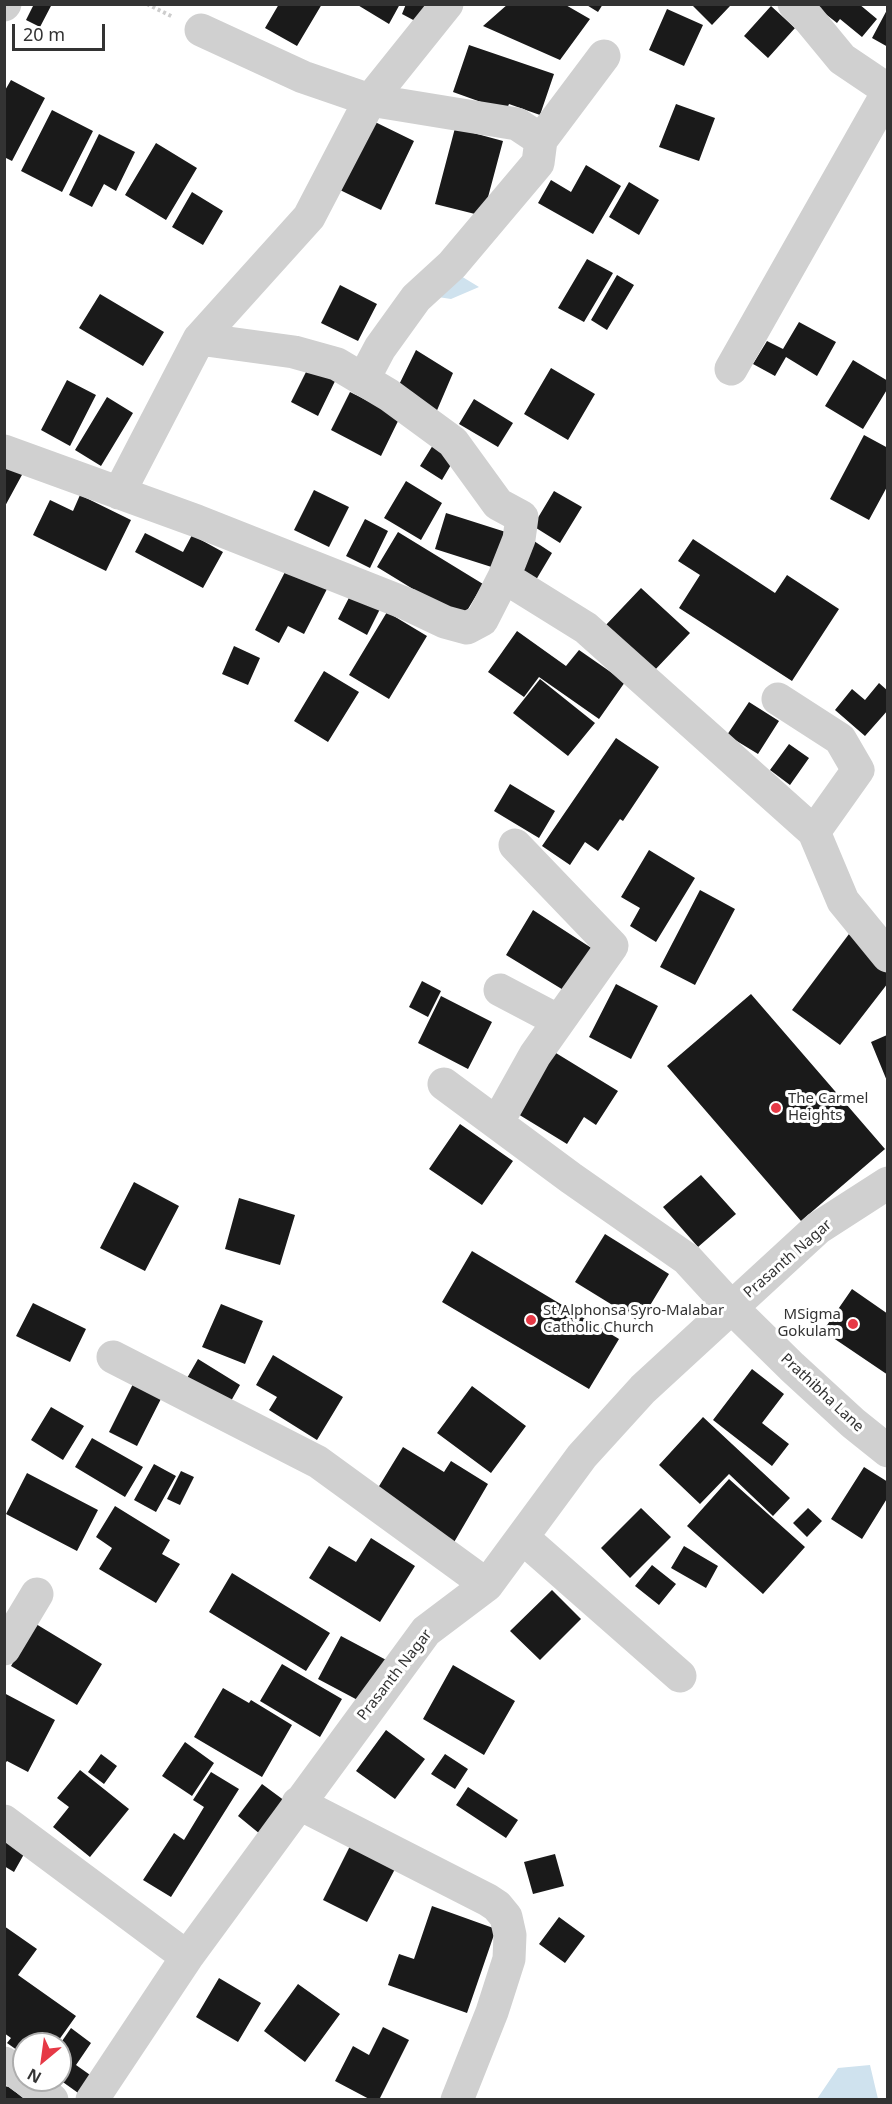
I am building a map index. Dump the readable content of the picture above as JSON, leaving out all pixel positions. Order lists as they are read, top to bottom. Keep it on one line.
{"streets":{"street":["Prasanth Nagar","Prathibha Lane"]},"crossings":[["Prasanth Nagar","Prathibha Lane"]],"places":["The Carmel Heights","St Alphonsa Syro-Malabar Catholic Church","MSigma Gokulam"],"scale_bar":"20 m","north":"bottom left"}
